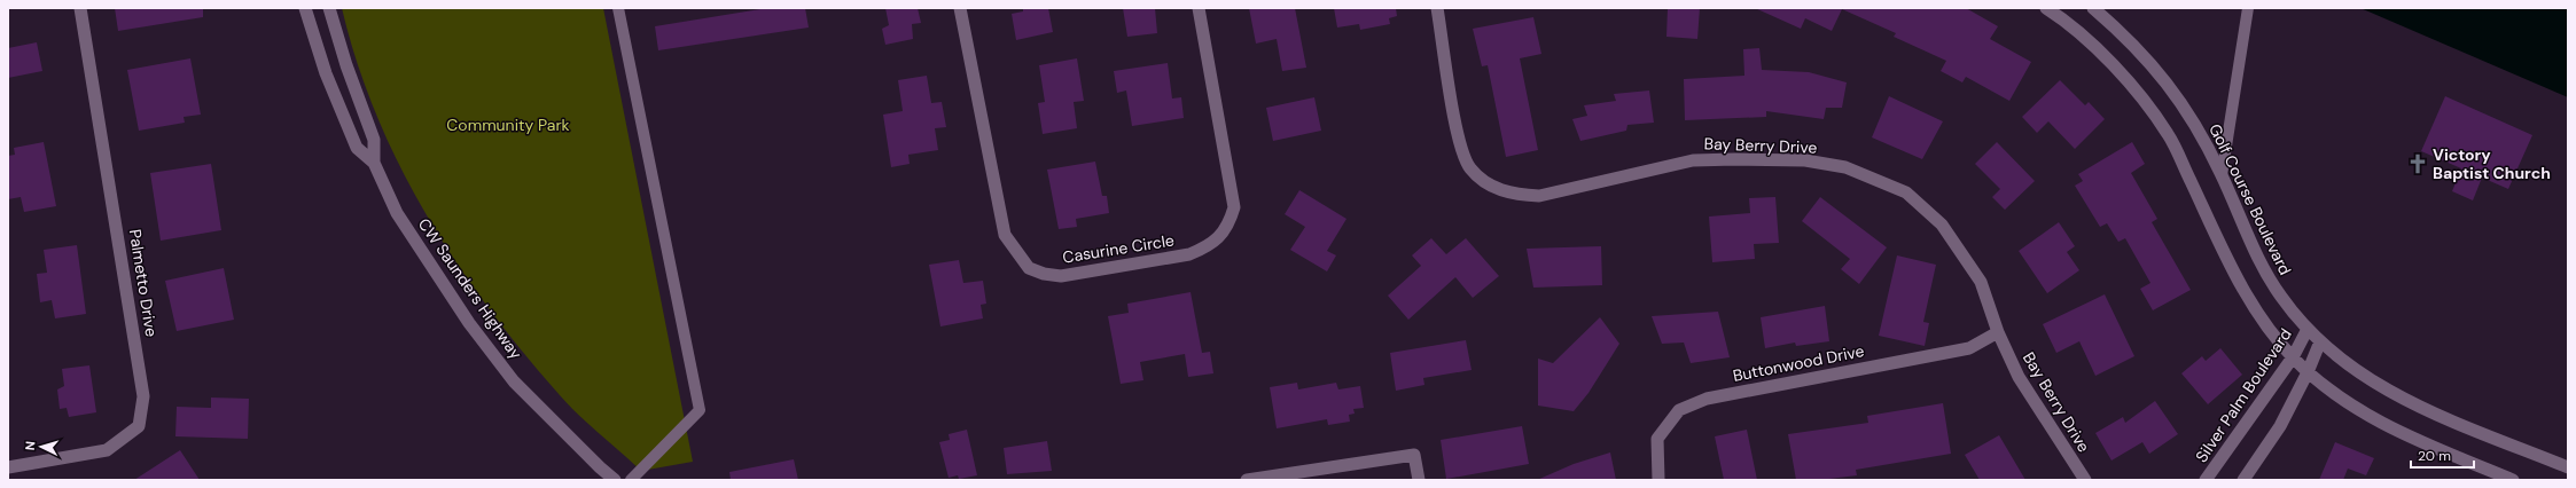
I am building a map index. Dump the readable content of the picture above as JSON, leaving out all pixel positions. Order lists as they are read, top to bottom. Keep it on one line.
{"streets":{"street":["Bay Berry Drive","Golf Course Boulevard","Casurine Circle","Palmetto Drive","CW Saunders Highway","Buttonwood Drive","Silver Palm Boulevard"]},"crossings":[["Bay Berry Drive","Buttonwood Drive"],["Golf Course Boulevard","Silver Palm Boulevard"]],"parks":["Community Park"],"places":{"church":["Victory Baptist Church"]},"scale_bar":"20 m","north":"left"}
